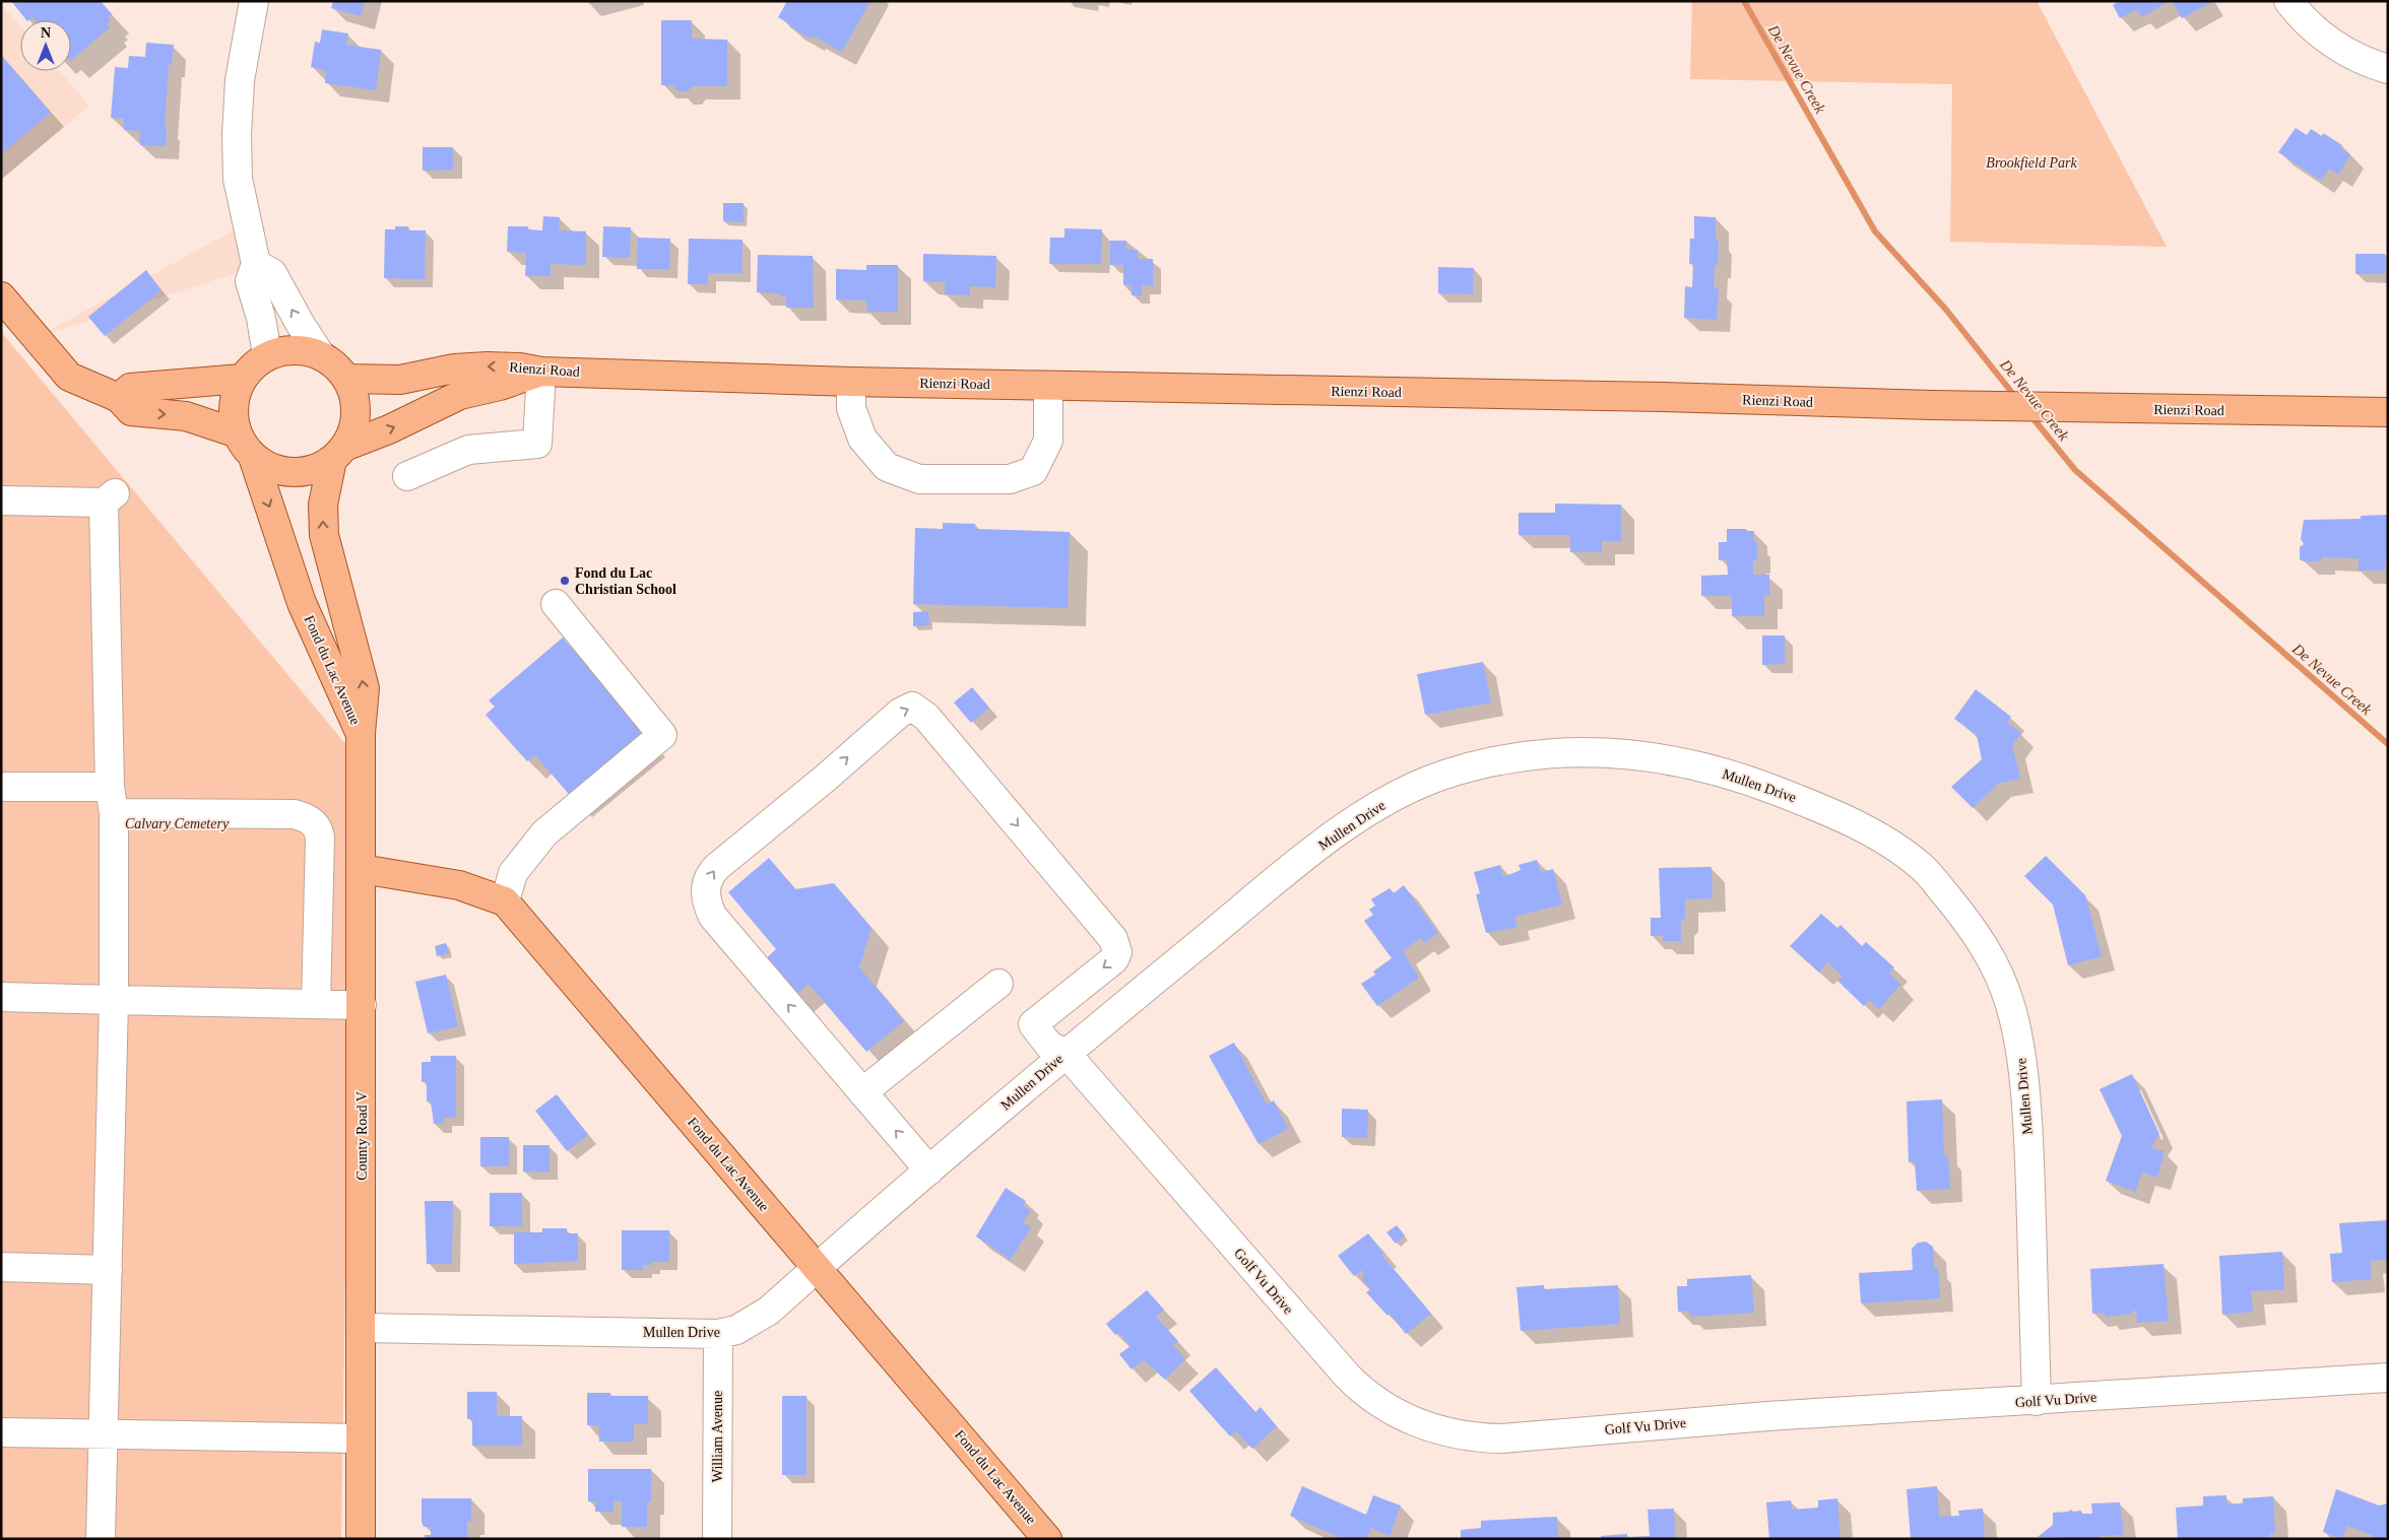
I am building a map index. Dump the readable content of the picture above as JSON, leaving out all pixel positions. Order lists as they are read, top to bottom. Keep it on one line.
{"streets":{"main road":["Rienzi Road","Fond du Lac Avenue","County Road V"],"street":["Mullen Drive","Golf Vu Drive","William Avenue"]},"crossings":[["Rienzi Road","Fond du Lac Avenue"],["Fond du Lac Avenue","Mullen Drive"],["Fond du Lac Avenue","County Road V"],["Mullen Drive","County Road V"],["Mullen Drive","Golf Vu Drive"],["Mullen Drive","William Avenue"]],"water":["De Nevue Creek"],"parks":["Brookfield Park","Calvary Cemetery"],"places":["Fond du Lac Christian School"],"north":"top"}
